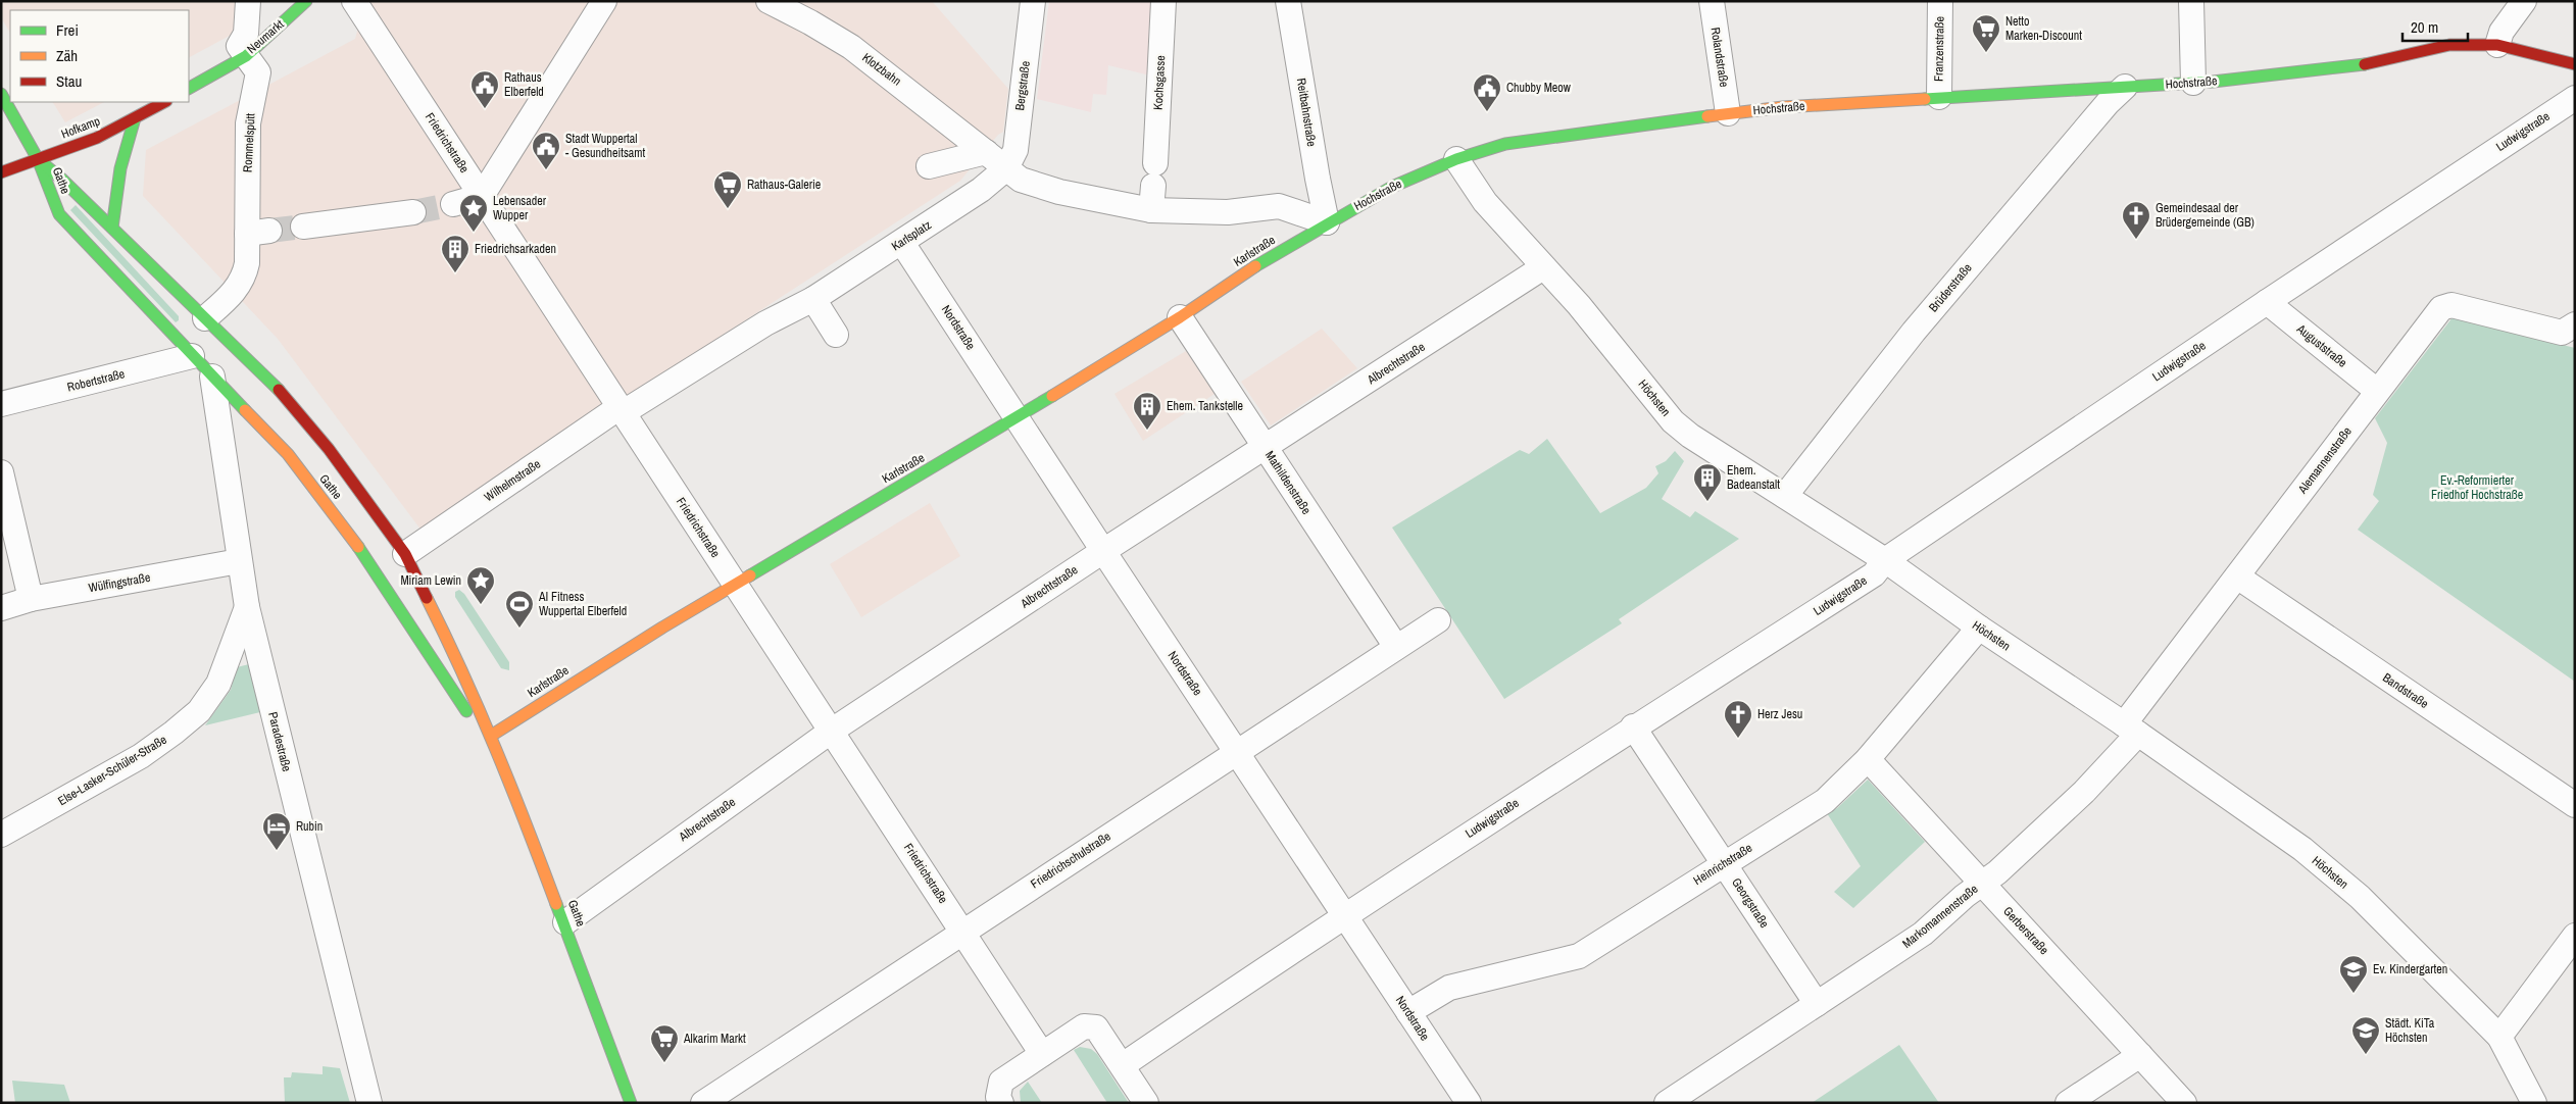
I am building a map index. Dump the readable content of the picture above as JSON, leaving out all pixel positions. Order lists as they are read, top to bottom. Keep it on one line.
{"streets":{"main road":["Neumarkt","Hochstraße","Hofkamp","Gathe","Karlstraße"],"street":["Franzenstraße","Rolandstraße","Klotzbahn","Kochsgasse","Bergstraße","Reitbahnstraße","Ludwigstraße","Rommelspütt","Friedrichstraße","Karlsplatz","Brüderstraße","Nordstraße","Auguststraße","Albrechtstraße","Robertstraße","Höchsten","Alemannenstraße","Wilhelmstraße","Mathildenstraße","Wülfingstraße","Bandstraße","Paradestraße","Else-Lasker-Schüler-Straße","Friedrichschulstraße","Heinrichstraße","Georgstraße","Markomannenstraße","Gerberstraße"]},"crossings":[["Neumarkt","Rommelspütt"],["Franzenstraße","Hochstraße"],["Rolandstraße","Hochstraße"],["Klotzbahn","Bergstraße"],["Klotzbahn","Karlsplatz"],["Hochstraße","Reitbahnstraße"],["Hochstraße","Karlstraße"],["Hochstraße","Brüderstraße"],["Hochstraße","Höchsten"],["Bergstraße","Karlsplatz"],["Reitbahnstraße","Karlstraße"],["Hofkamp","Gathe"],["Ludwigstraße","Nordstraße"],["Ludwigstraße","Auguststraße"],["Ludwigstraße","Höchsten"],["Ludwigstraße","Georgstraße"],["Rommelspütt","Gathe"],["Friedrichstraße","Karlsplatz"],["Friedrichstraße","Karlstraße"],["Friedrichstraße","Albrechtstraße"],["Friedrichstraße","Wilhelmstraße"],["Friedrichstraße","Friedrichschulstraße"],["Gathe","Karlstraße"],["Gathe","Albrechtstraße"],["Gathe","Robertstraße"],["Gathe","Wilhelmstraße"],["Gathe","Paradestraße"],["Karlsplatz","Nordstraße"],["Karlsplatz","Wilhelmstraße"],["Karlstraße","Nordstraße"],["Karlstraße","Mathildenstraße"],["Brüderstraße","Höchsten"],["Nordstraße","Albrechtstraße"],["Nordstraße","Friedrichschulstraße"],["Nordstraße","Heinrichstraße"],["Auguststraße","Alemannenstraße"],["Albrechtstraße","Höchsten"],["Albrechtstraße","Mathildenstraße"],["Höchsten","Alemannenstraße"],["Höchsten","Heinrichstraße"],["Höchsten","Markomannenstraße"],["Alemannenstraße","Bandstraße"],["Alemannenstraße","Markomannenstraße"],["Mathildenstraße","Friedrichschulstraße"],["Wülfingstraße","Paradestraße"],["Paradestraße","Else-Lasker-Schüler-Straße"],["Heinrichstraße","Georgstraße"],["Heinrichstraße","Gerberstraße"],["Georgstraße","Markomannenstraße"],["Markomannenstraße","Gerberstraße"]],"parks":["Ev.-Reformierter Friedhof Hochstraße"],"places":{"supermarket":["Netto Marken-Discount","Rathaus-Galerie","Alkarim Markt"],"public building":["Rathaus Elberfeld","Chubby Meow","Stadt Wuppertal - Gesundheitsamt"],"place":["Lebensader Wupper","Miriam Lewin"],"church":["Gemeindesaal der Brüdergemeinde (GB)","Herz Jesu"],"building":["Friedrichsarkaden","Ehem. Tankstelle","Ehem. Badeanstalt"],"sports":["AI Fitness Wuppertal Elberfeld"],"hotel":["Rubin"],"school or university":["Ev. Kindergarten","Städt. KiTa Höchsten"]},"legend":["Frei","Zäh","Stau"],"scale_bar":"20 m"}
